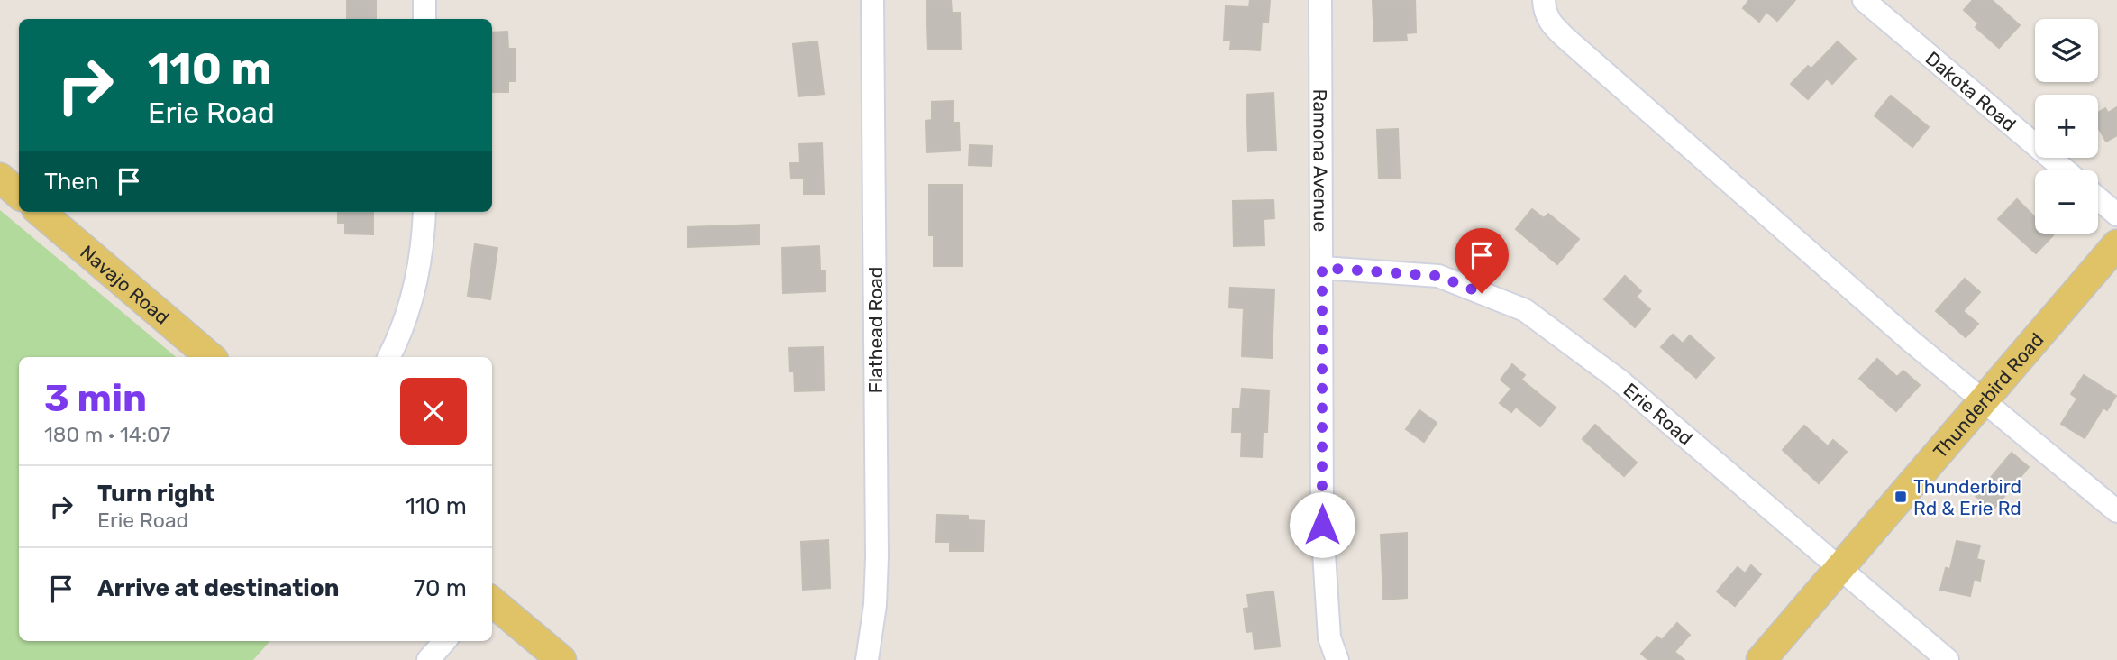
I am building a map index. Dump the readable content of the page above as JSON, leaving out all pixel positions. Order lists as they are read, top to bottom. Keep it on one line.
{"streets":{"main road":["Navajo Road","Thunderbird Road"],"street":["Dakota Road","Ramona Avenue","Flathead Road","Erie Road"]},"crossings":[["Ramona Avenue","Erie Road"],["Thunderbird Road","Erie Road"]],"places":{"transit":["Thunderbird Rd & Erie Rd"]},"page":{"map_buttons":["+","−"],"turn":["110 m","Erie Road"],"then":"Then","heading":["3 min","180 m · 14:07"],"list":[{"name":"Turn right","note":"Erie Road","value":"110 m"},{"name":"Arrive at destination","value":"70 m"}]}}
